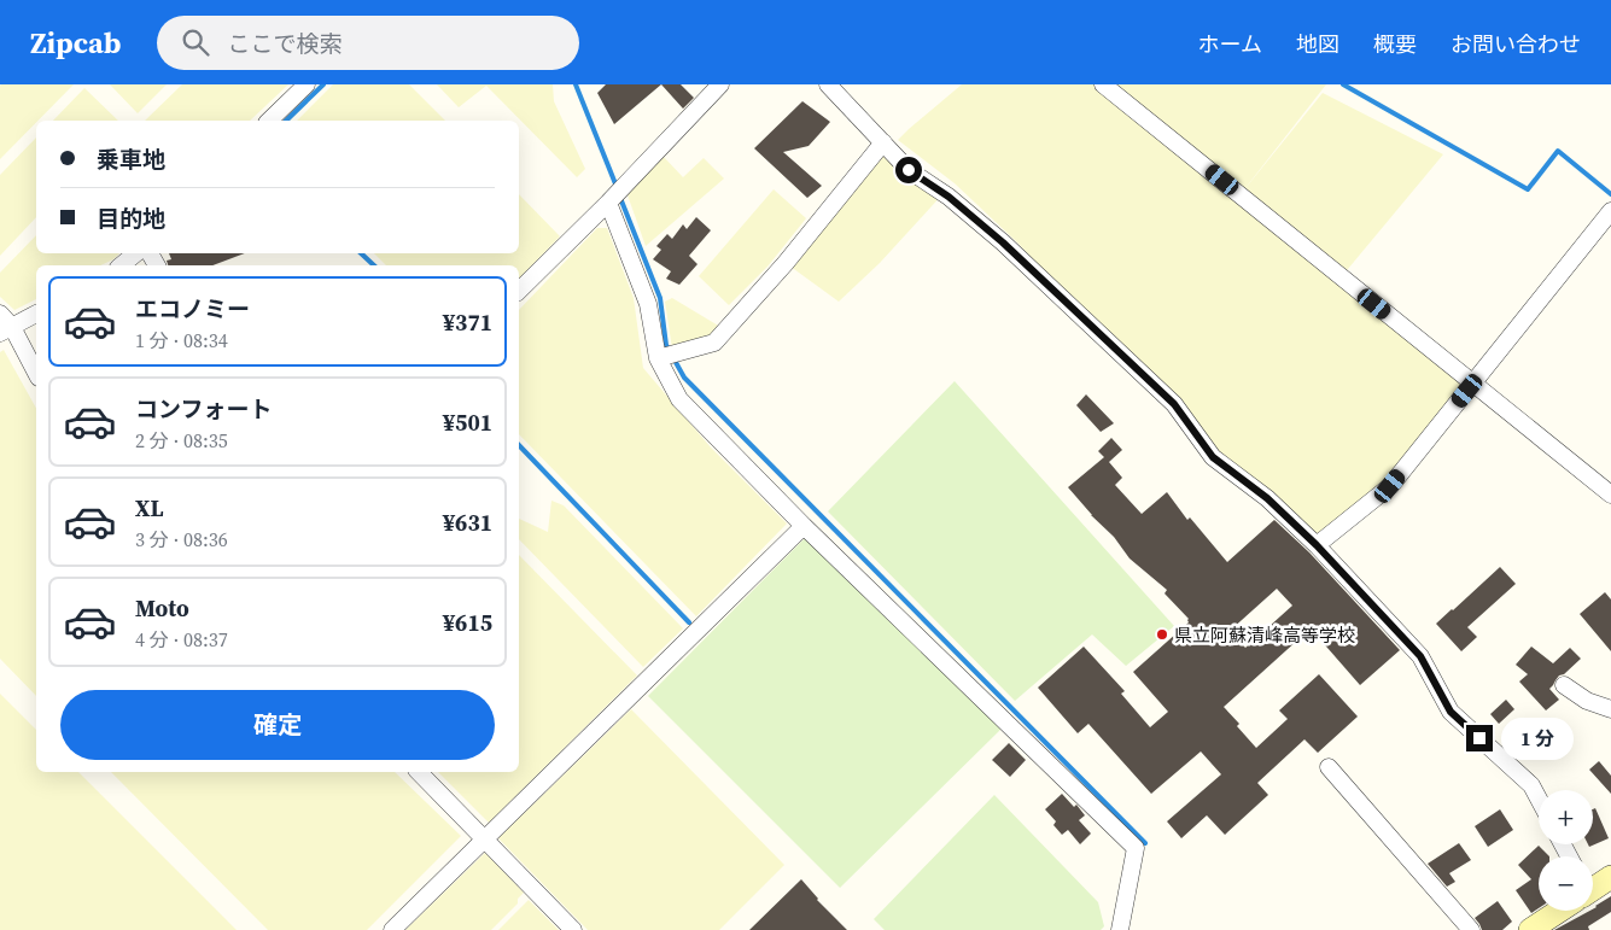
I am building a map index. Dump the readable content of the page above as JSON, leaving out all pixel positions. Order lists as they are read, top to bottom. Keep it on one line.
{"places":["県立阿蘇清峰高等学校"],"page":{"header":"Zipcab","search":"ここで検索","nav":["ホーム","地図","概要","お問い合わせ"],"banner":["乗車地","目的地"],"list":[{"name":"エコノミー","note":"1 分 · 08:34","value":"¥371"},{"name":"コンフォート","note":"2 分 · 08:35","value":"¥501"},{"name":"XL","note":"3 分 · 08:36","value":"¥631"},{"name":"Moto","note":"4 分 · 08:37","value":"¥615"}],"buttons":"確定","bubble":"1 分","map_buttons":["+","−"]}}
